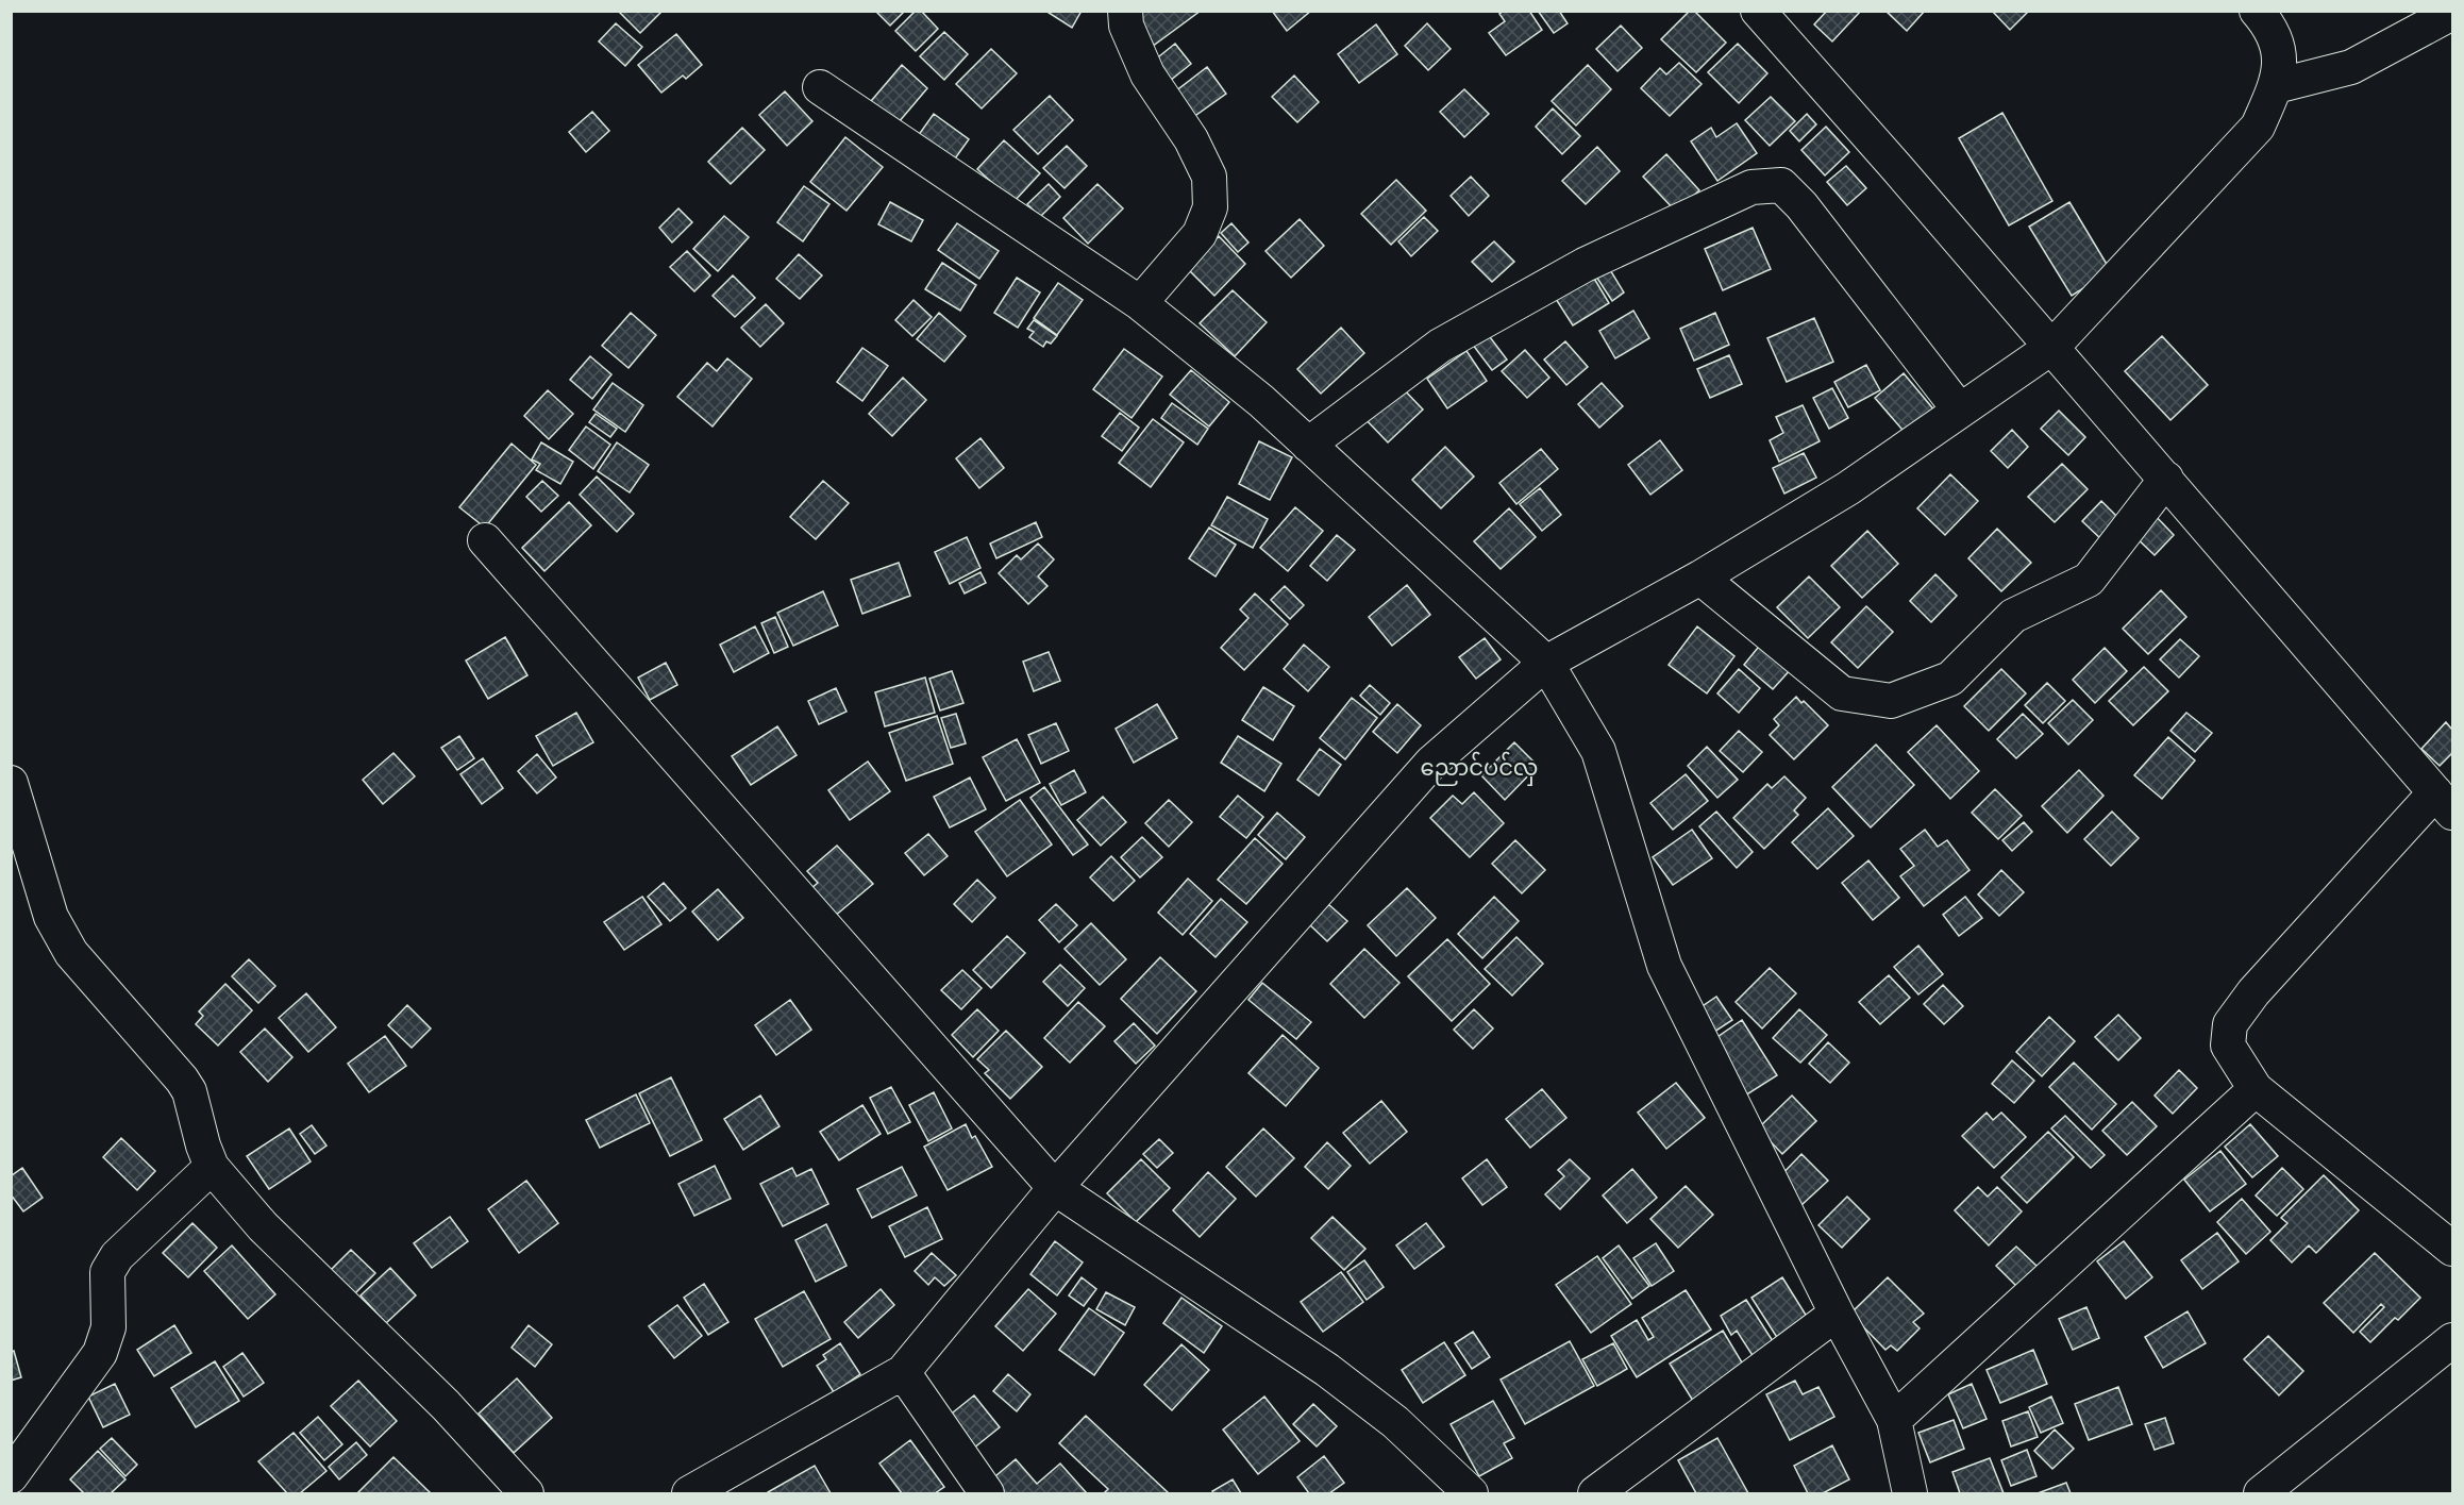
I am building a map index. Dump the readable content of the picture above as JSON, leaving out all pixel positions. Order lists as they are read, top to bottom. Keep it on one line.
{"districts":["ညောင်ပင်လှ"]}
